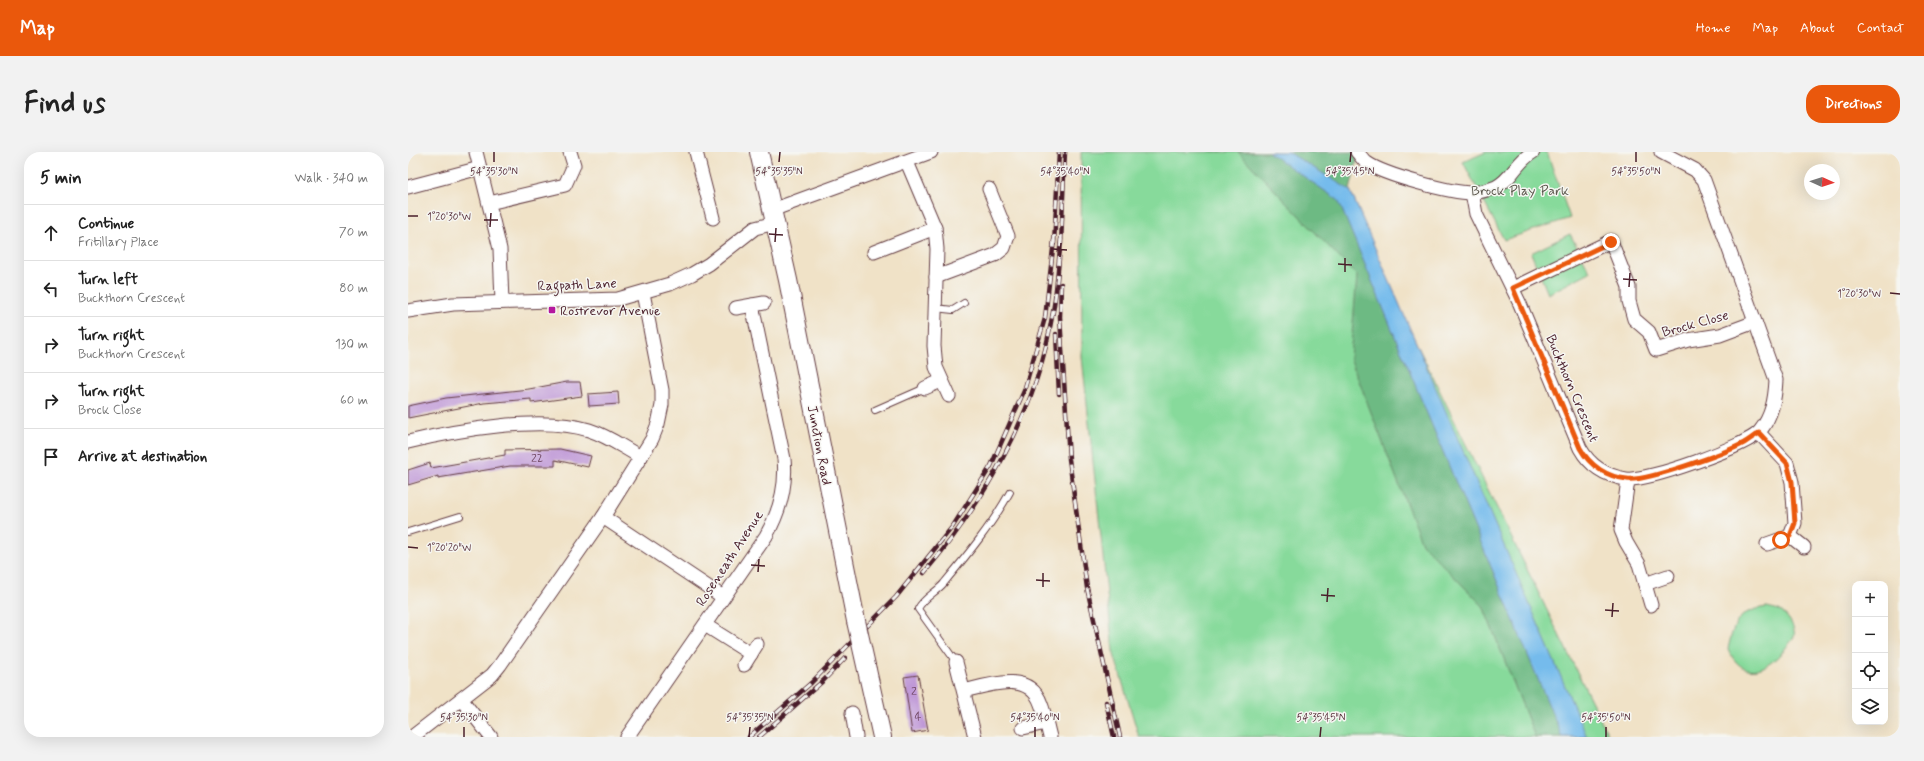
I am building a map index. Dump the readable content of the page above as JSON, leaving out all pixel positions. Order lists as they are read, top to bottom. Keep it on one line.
{"streets":{"main road":["Junction Road"],"street":["Ragpath Lane","Brock Close","Buckthorn Crescent","Roseneath Avenue"]},"crossings":[["Ragpath Lane","Junction Road"],["Brock Close","Buckthorn Crescent"]],"parks":["Brock Play Park"],"places":{"transit":["Rostrevor Avenue"]},"house_numbers":["22","2","4"],"north":"right","page":{"header":"Map","nav":["Home","Map","About","Contact"],"buttons":"Directions","title":"Find us","heading":["5 min","Walk · 340 m"],"list":[["Continue","Fritillary Place","70 m"],["Turn left","Buckthorn Crescent","80 m"],["Turn right","Buckthorn Crescent","130 m"],["Turn right","Brock Close","60 m"],"Arrive at destination"],"map_buttons":["+","−"]},"coordinates":["54°35'30\"N","54°35'35\"N","54°35'40\"N","54°35'45\"N","54°35'50\"N","1°20'30\"W","1°20'20\"W"]}
